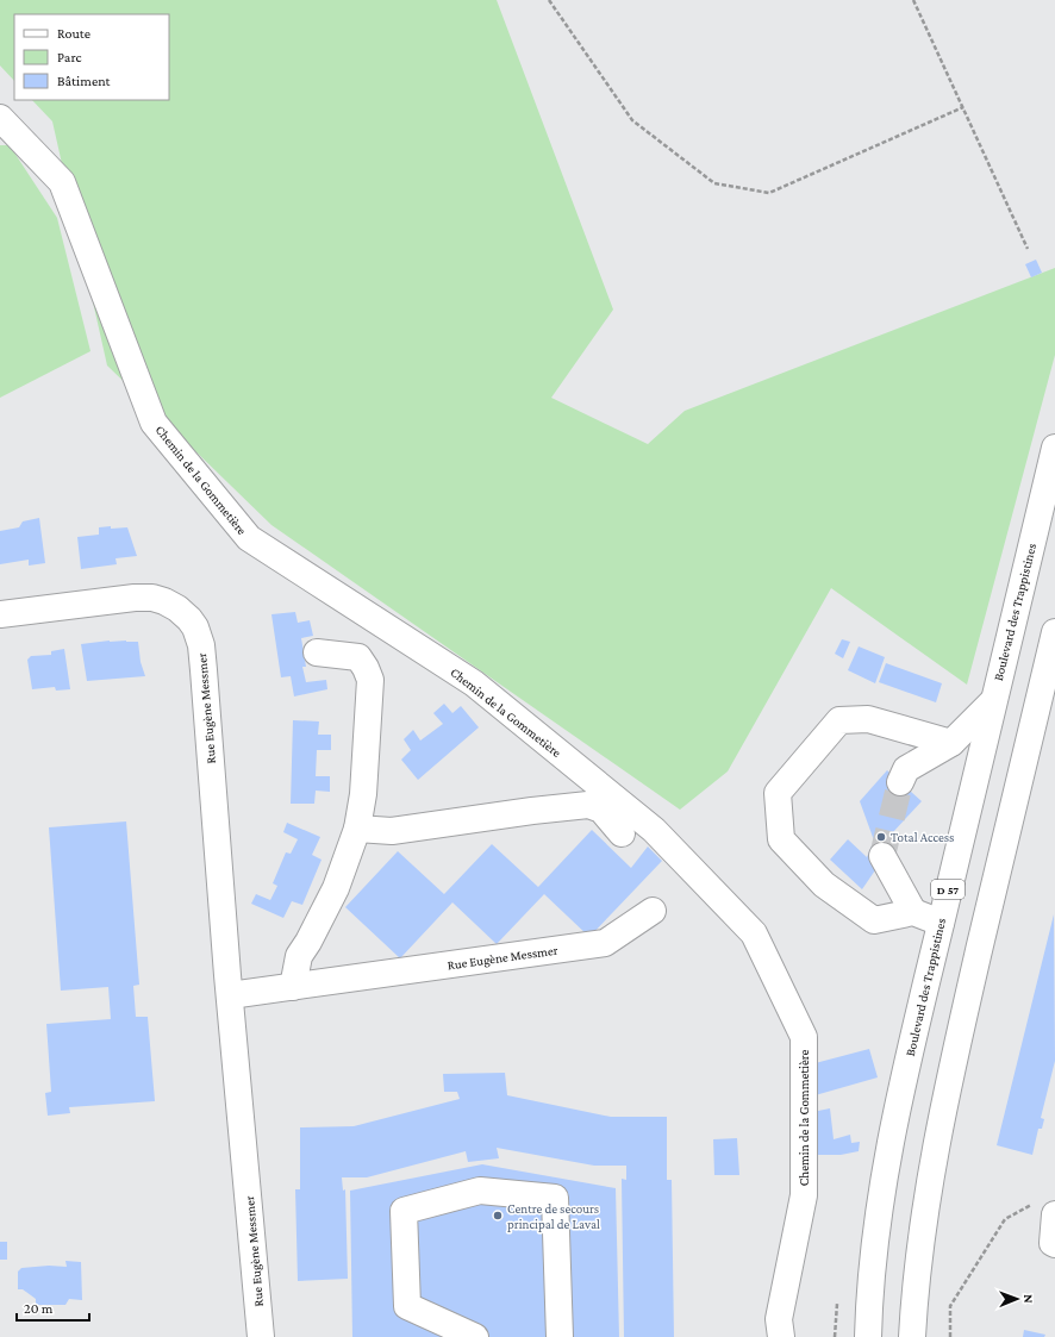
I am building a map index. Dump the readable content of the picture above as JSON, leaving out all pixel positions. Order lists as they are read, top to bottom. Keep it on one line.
{"streets":{"street":["Chemin de la Gommetière","Boulevard des Trappistines","Rue Eugène Messmer","D 57"]},"places":["Total Access","Centre de secours principal de Laval"],"legend":["Route","Parc","Bâtiment"],"scale_bar":"20 m","north":"right"}
